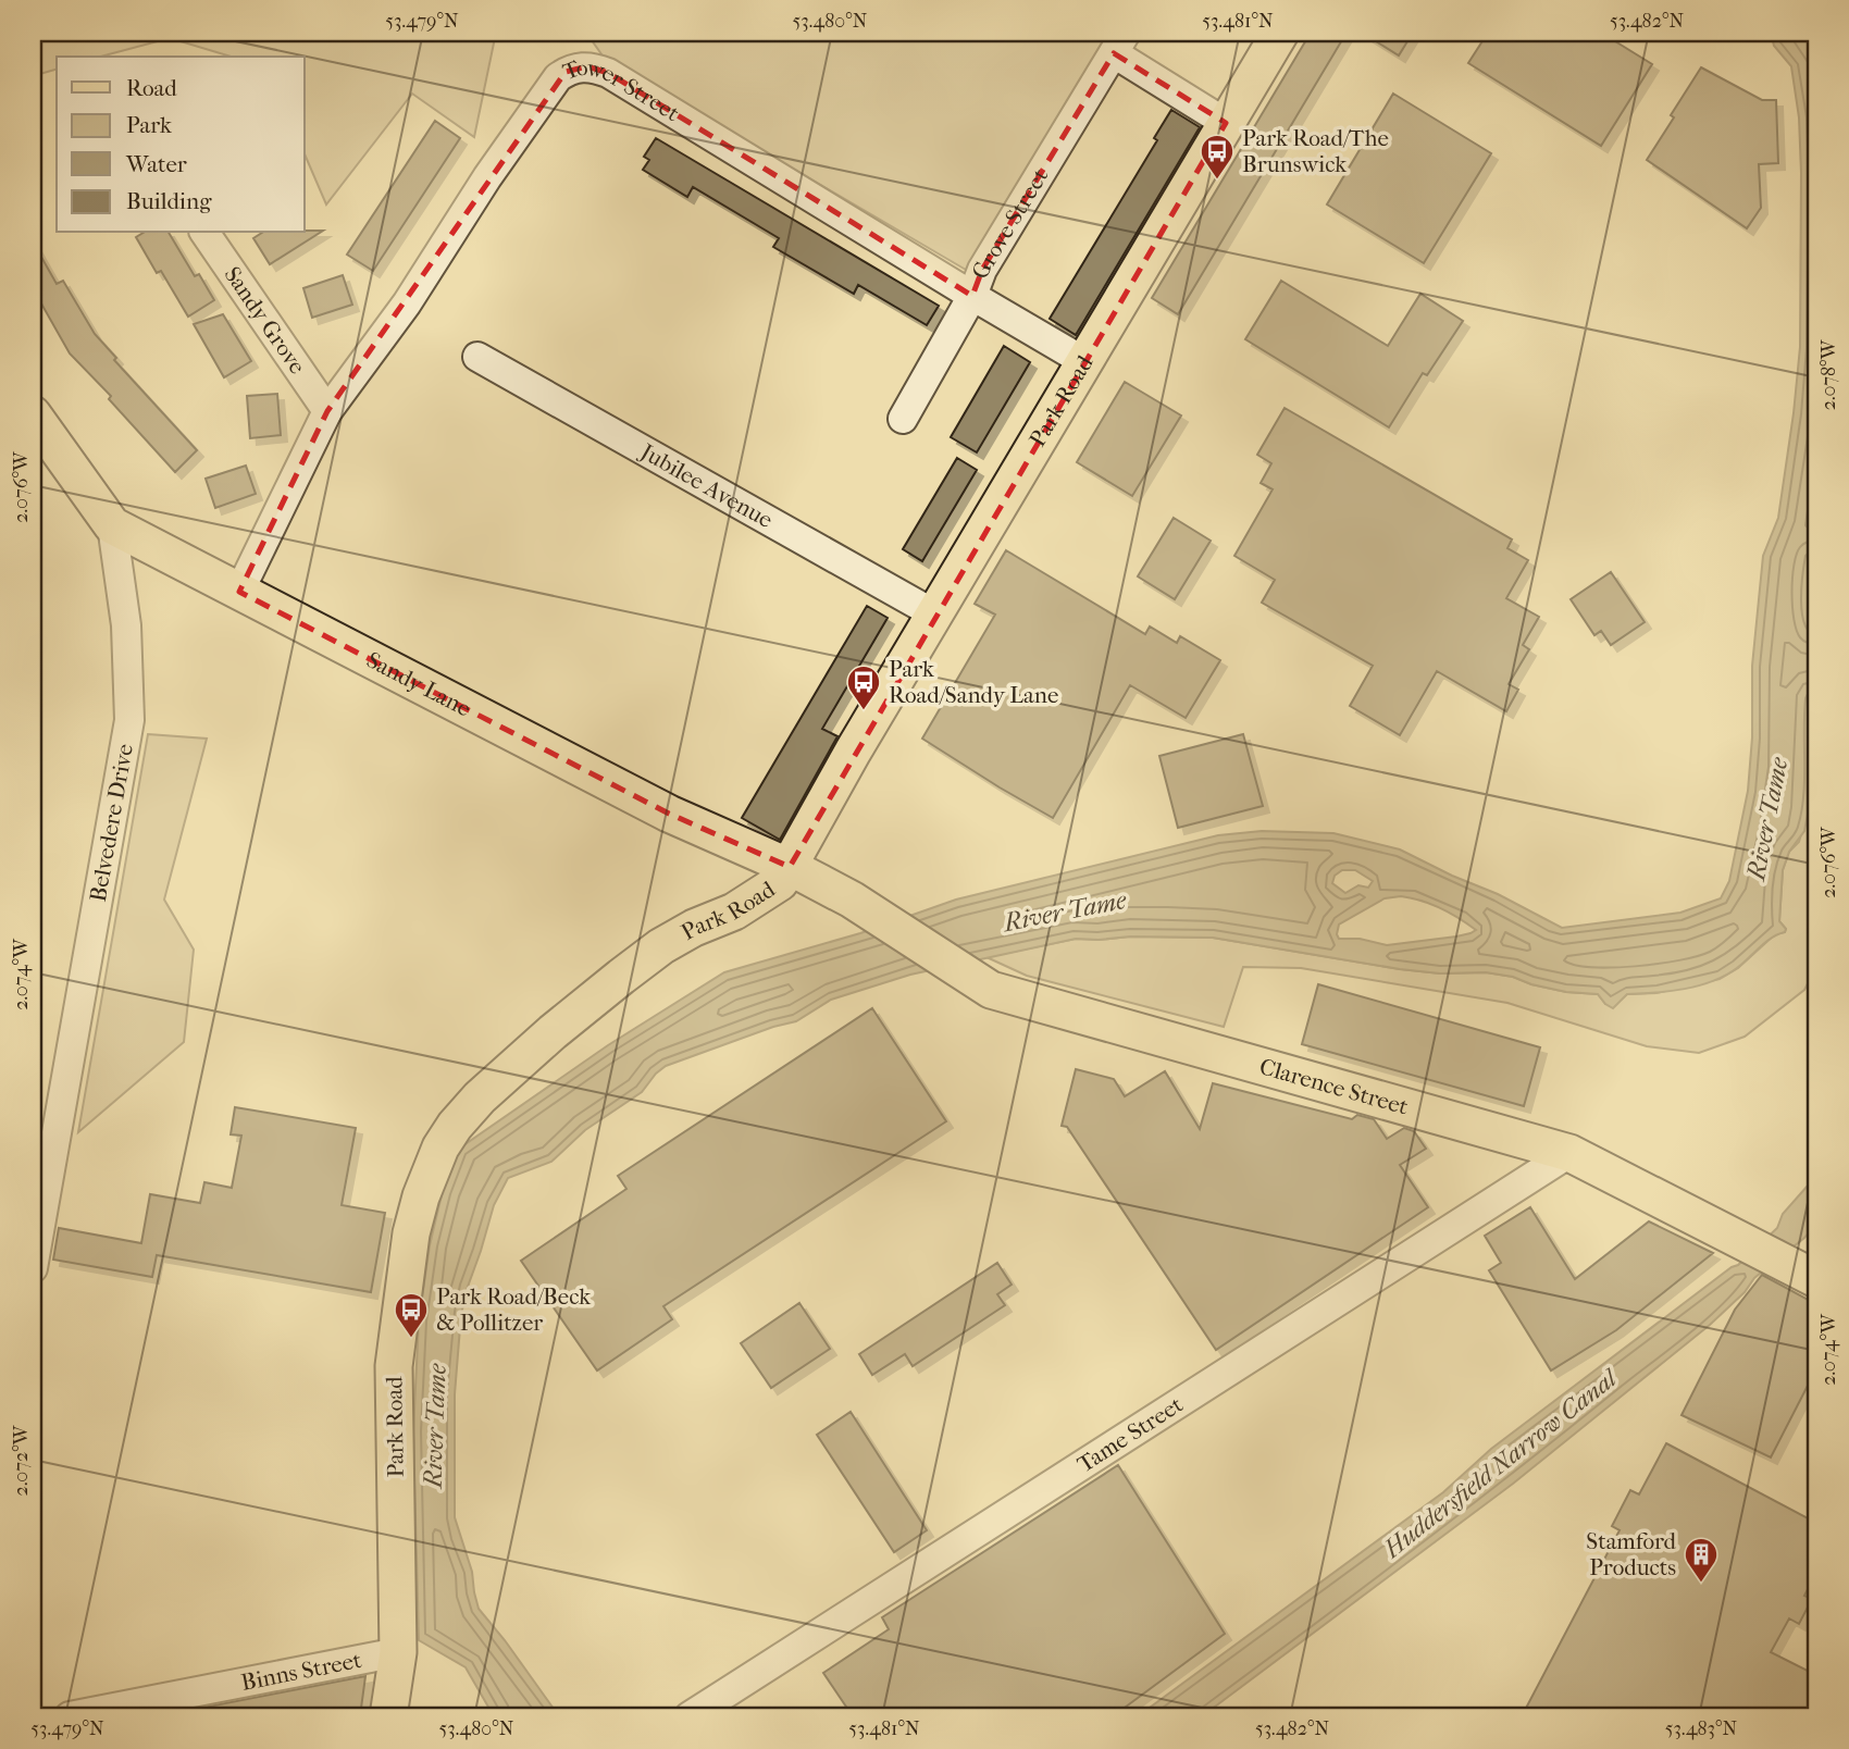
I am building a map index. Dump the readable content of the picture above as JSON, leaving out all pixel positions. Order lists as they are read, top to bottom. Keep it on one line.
{"streets":{"main road":["Park Road","Sandy Lane","Clarence Street"],"street":["Tower Street","Grove Street","Sandy Grove","Jubilee Avenue","Belvedere Drive","Tame Street","Binns Street"]},"crossings":[["Tower Street","Grove Street"],["Tower Street","Sandy Grove"],["Tower Street","Park Road"],["Tower Street","Sandy Lane"],["Park Road","Jubilee Avenue"],["Park Road","Sandy Lane"],["Park Road","Binns Street"],["Sandy Lane","Belvedere Drive"],["Sandy Lane","Clarence Street"],["Clarence Street","Tame Street"]],"water":["River Tame","Huddersfield Narrow Canal"],"places":{"bus stop":["Park Road/The Brunswick","Park Road/Sandy Lane","Park Road/Beck & Pollitzer"],"building":["Stamford Products"]},"legend":["Road","Park","Water","Building"],"coordinates":["53.479°N","53.480°N","53.481°N","53.482°N","2.078°W","2.076°W","2.074°W","2.072°W","53.483°N"]}
